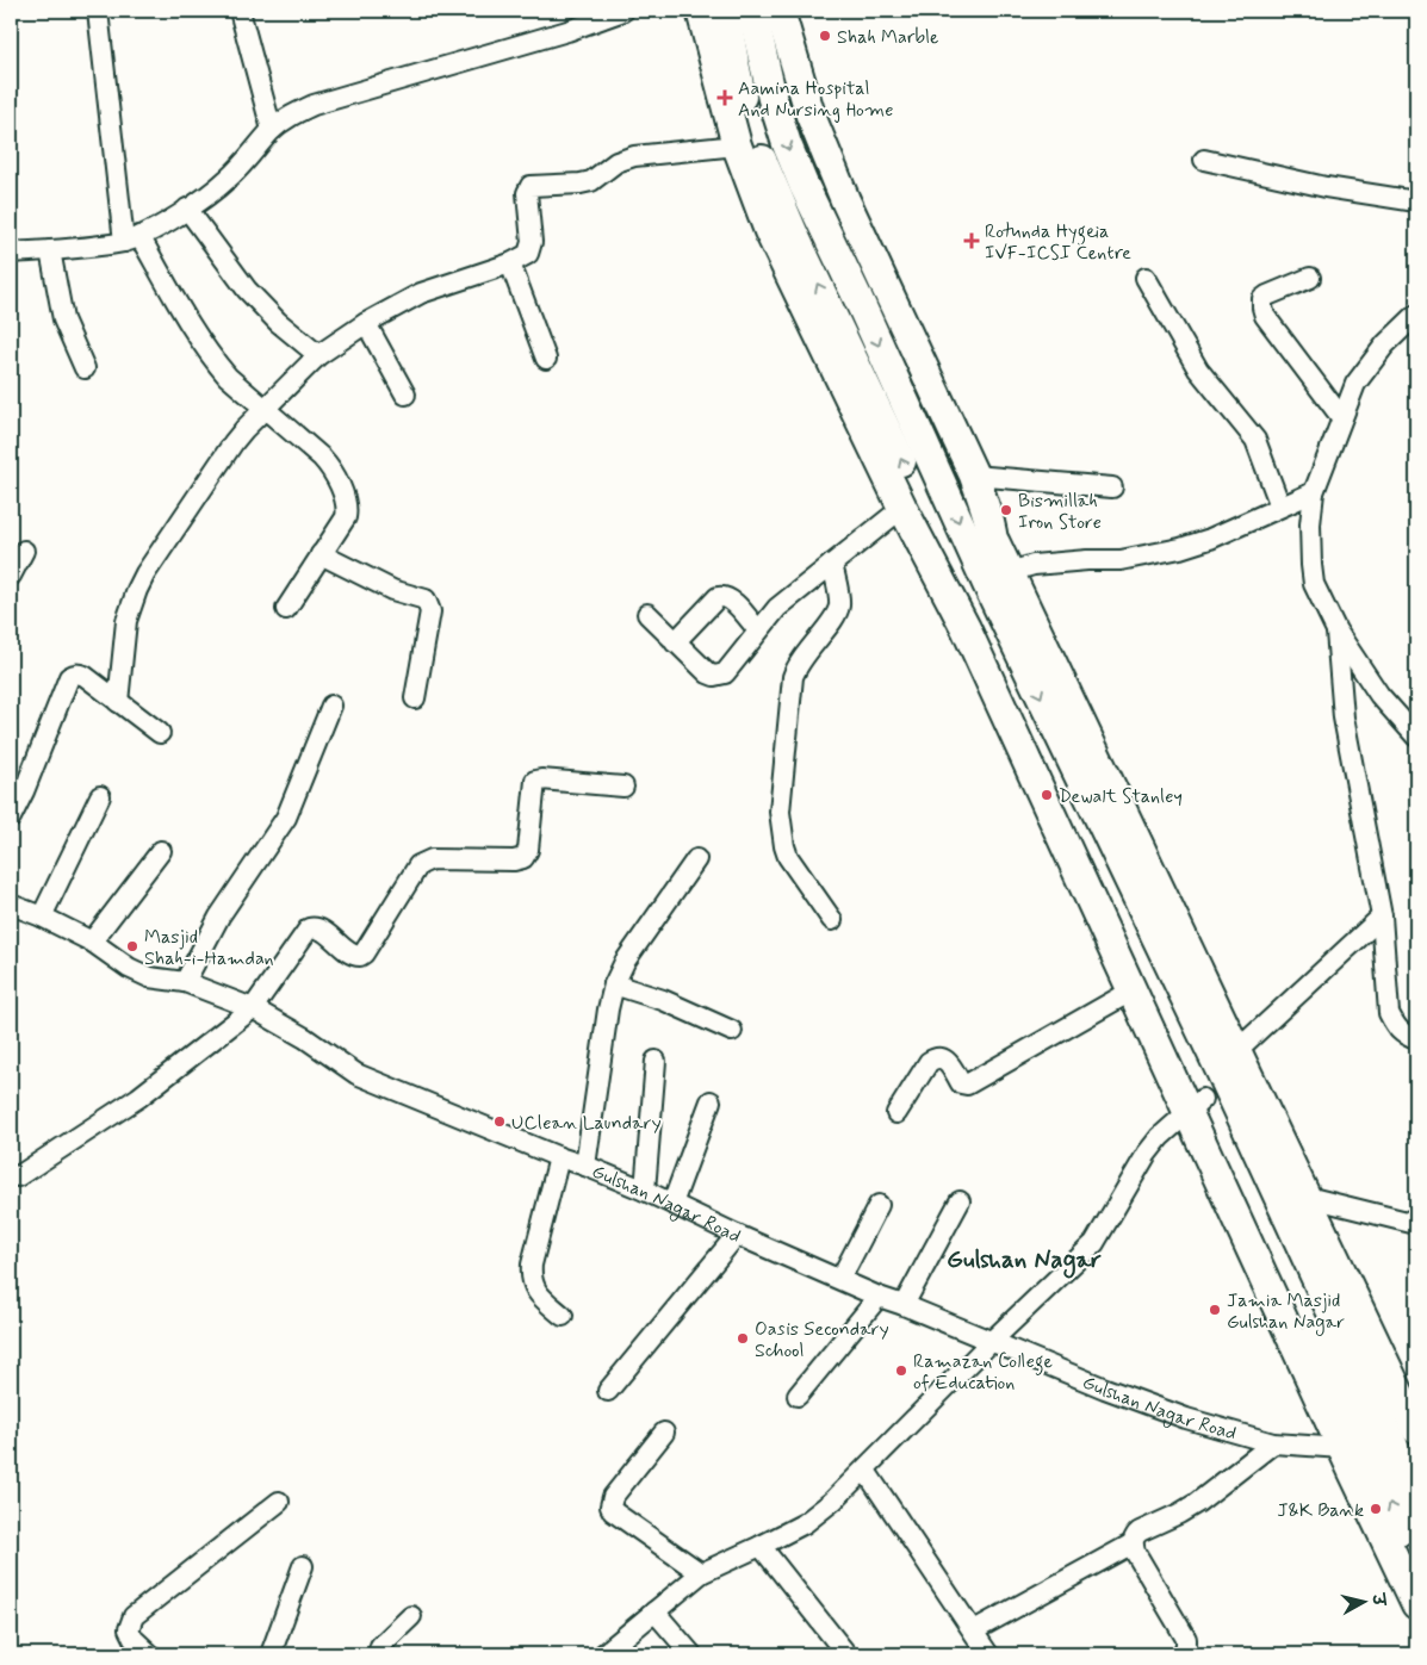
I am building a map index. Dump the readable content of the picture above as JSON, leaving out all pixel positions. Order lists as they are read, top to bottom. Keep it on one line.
{"streets":{"street":["Gulshan Nagar Road"]},"districts":["Gulshan Nagar"],"places":{"other":["Shah Marble","Bismillah Iron Store","Dewalt Stanley","Masjid Shah-i-Hamdan","UClean Laundary","Jamia Masjid Gulshan Nagar","Oasis Secondary School","Ramazan College of Education","J&K Bank"],"health":["Aamina Hospital And Nursing Home","Rotunda Hygeia IVF-ICSI Centre"]},"north":"right"}
